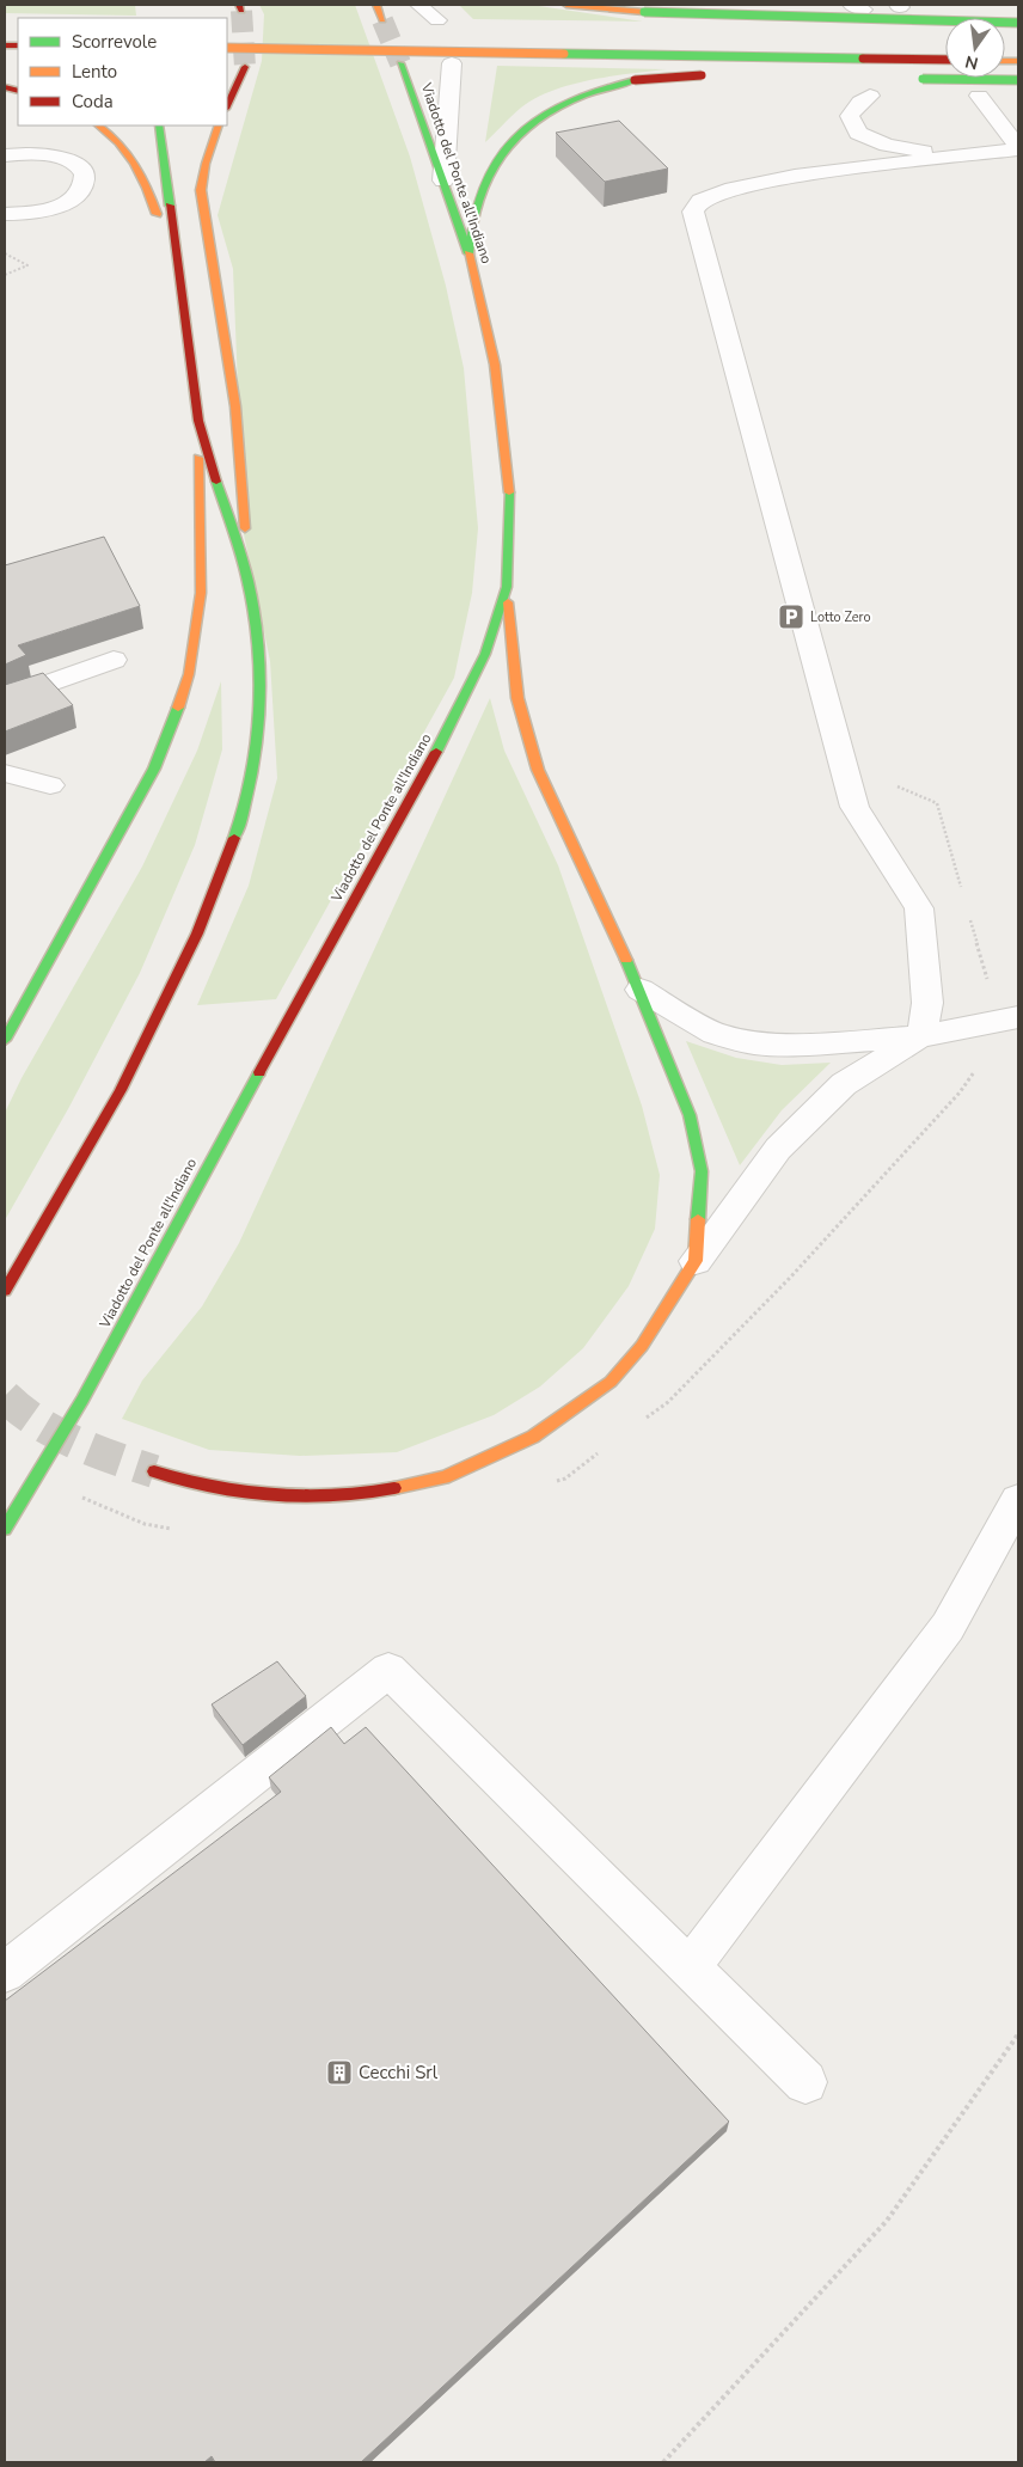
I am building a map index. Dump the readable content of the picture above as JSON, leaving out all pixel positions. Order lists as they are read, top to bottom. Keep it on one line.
{"streets":{"highway":["Viadotto del Ponte all'Indiano"]},"places":{"parking":["Lotto Zero"],"building":["Cecchi Srl"]},"legend":["Scorrevole","Lento","Coda"],"north":"bottom"}
